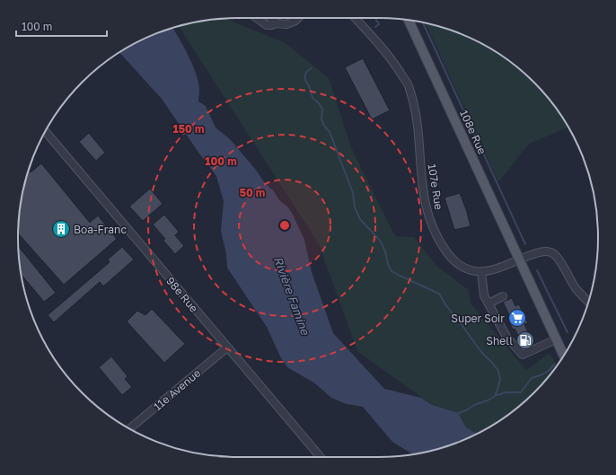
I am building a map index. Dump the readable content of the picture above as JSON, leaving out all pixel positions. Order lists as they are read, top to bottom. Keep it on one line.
{"streets":{"main road":["108e Rue"],"street":["107e Rue","98e Rue","11e Avenue"]},"crossings":[["108e Rue","107e Rue"],["98e Rue","11e Avenue"]],"water":["Rivière Famine"],"places":{"building":["Boa-Franc"],"supermarket":["Super Soir"],"fuel station":["Shell"]},"scale_bar":"100 m","rings":["150 m","100 m","50 m"]}
